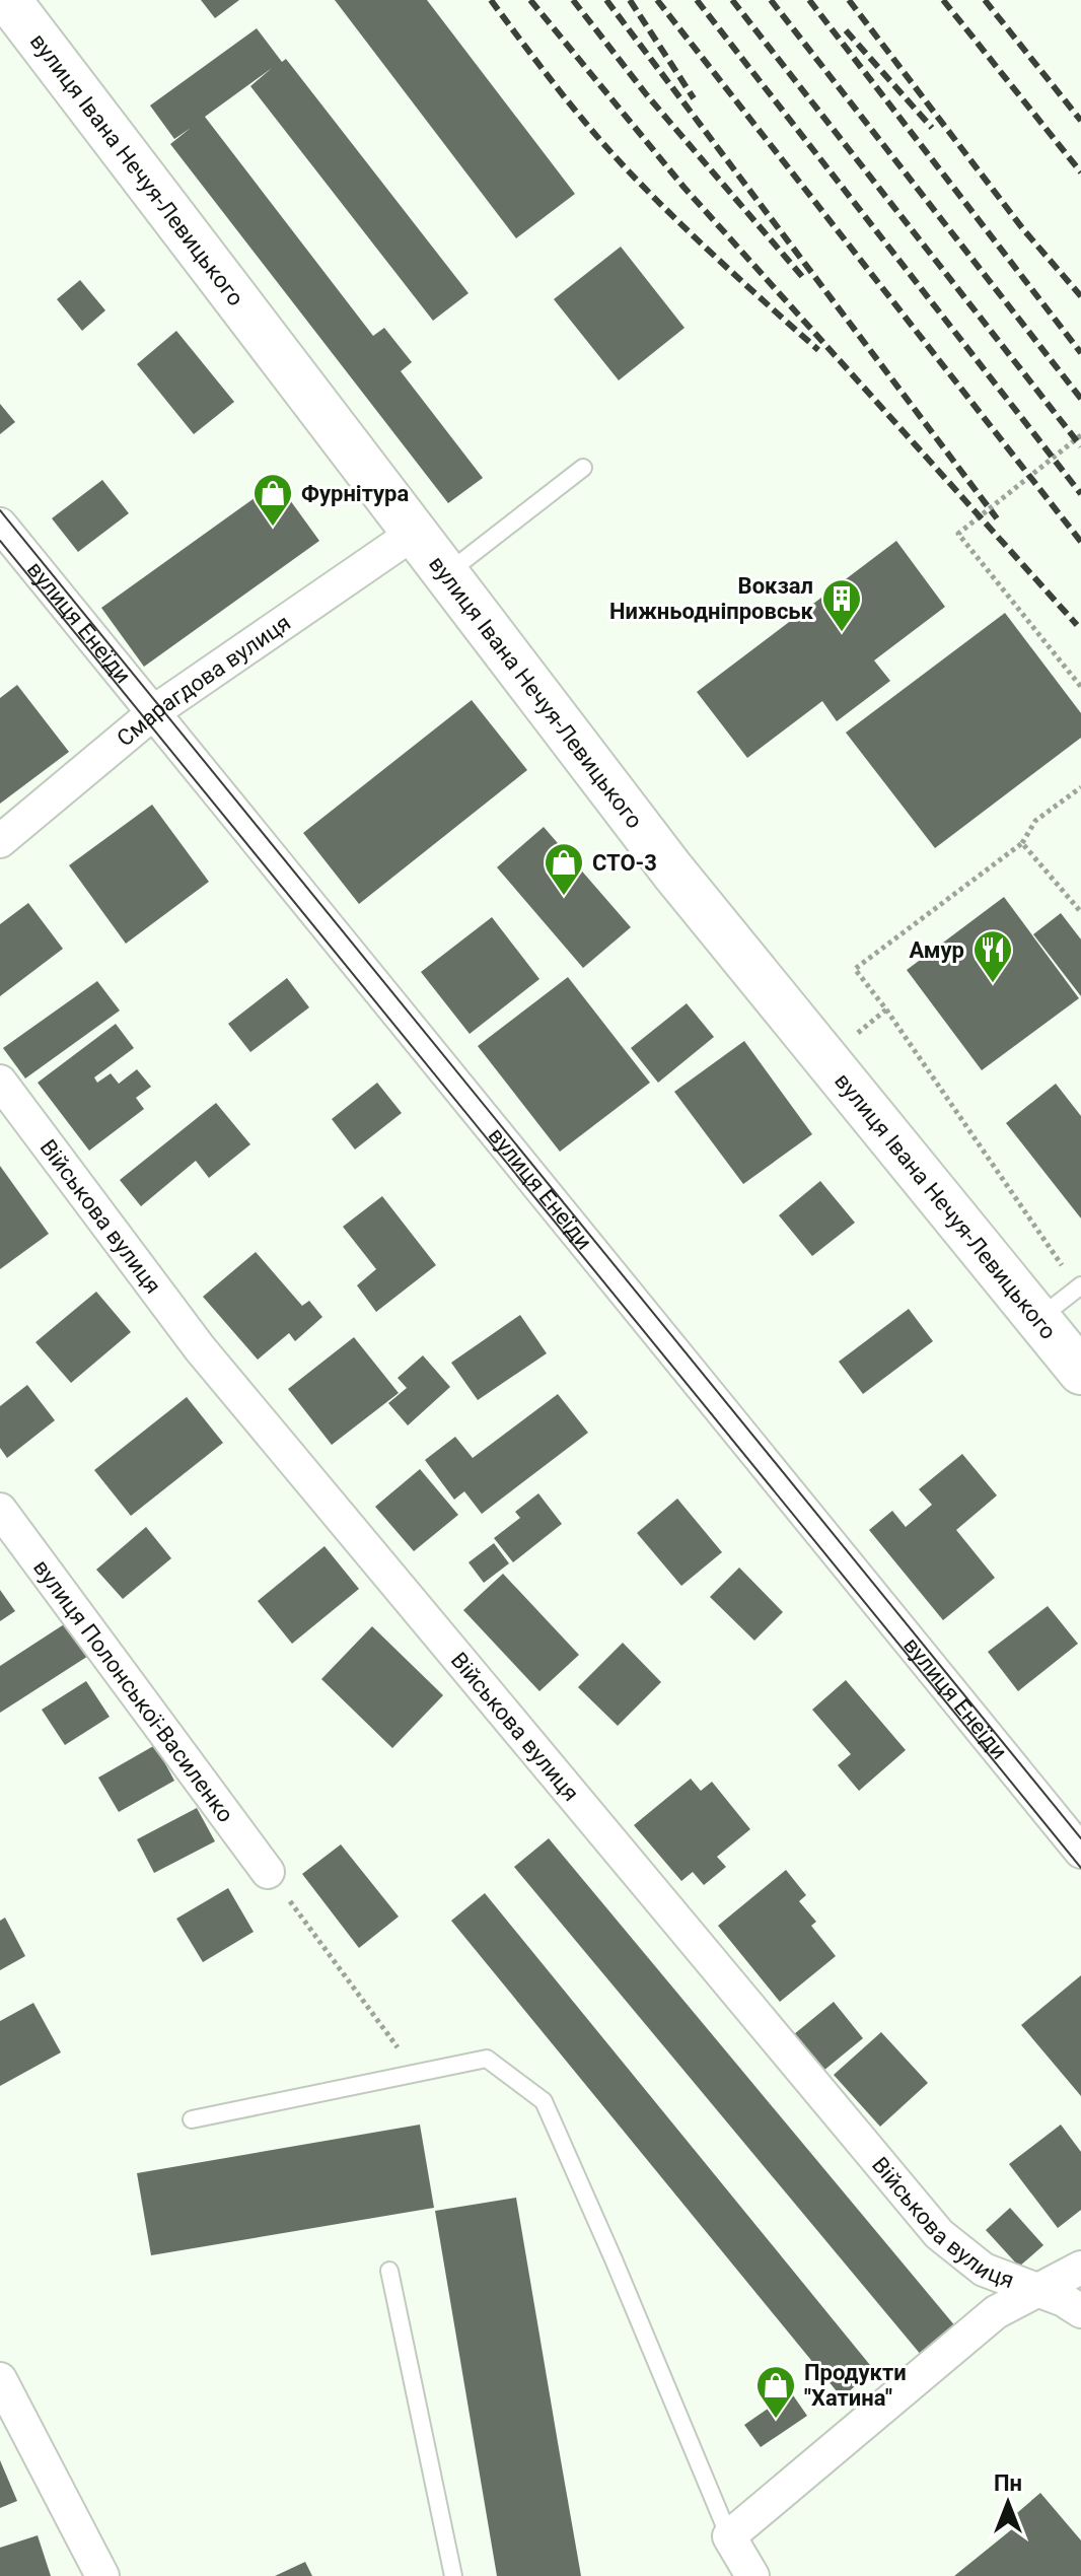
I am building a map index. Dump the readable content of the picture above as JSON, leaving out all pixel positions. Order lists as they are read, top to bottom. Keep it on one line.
{"streets":{"street":["вулиця Івана Нечуя-Левицького","вулиця Енеїди","Смарагдова вулиця","Військова вулиця","вулиця Полонської-Василенко"]},"crossings":[["вулиця Івана Нечуя-Левицького","Смарагдова вулиця"],["вулиця Енеїди","Смарагдова вулиця"]],"places":{"shop":["Фурнітура","СТО-3","Продукти \"Хатина\""],"building":["Вокзал Нижньодніпровськ"],"restaurant":["Амур"]},"north":"top"}
